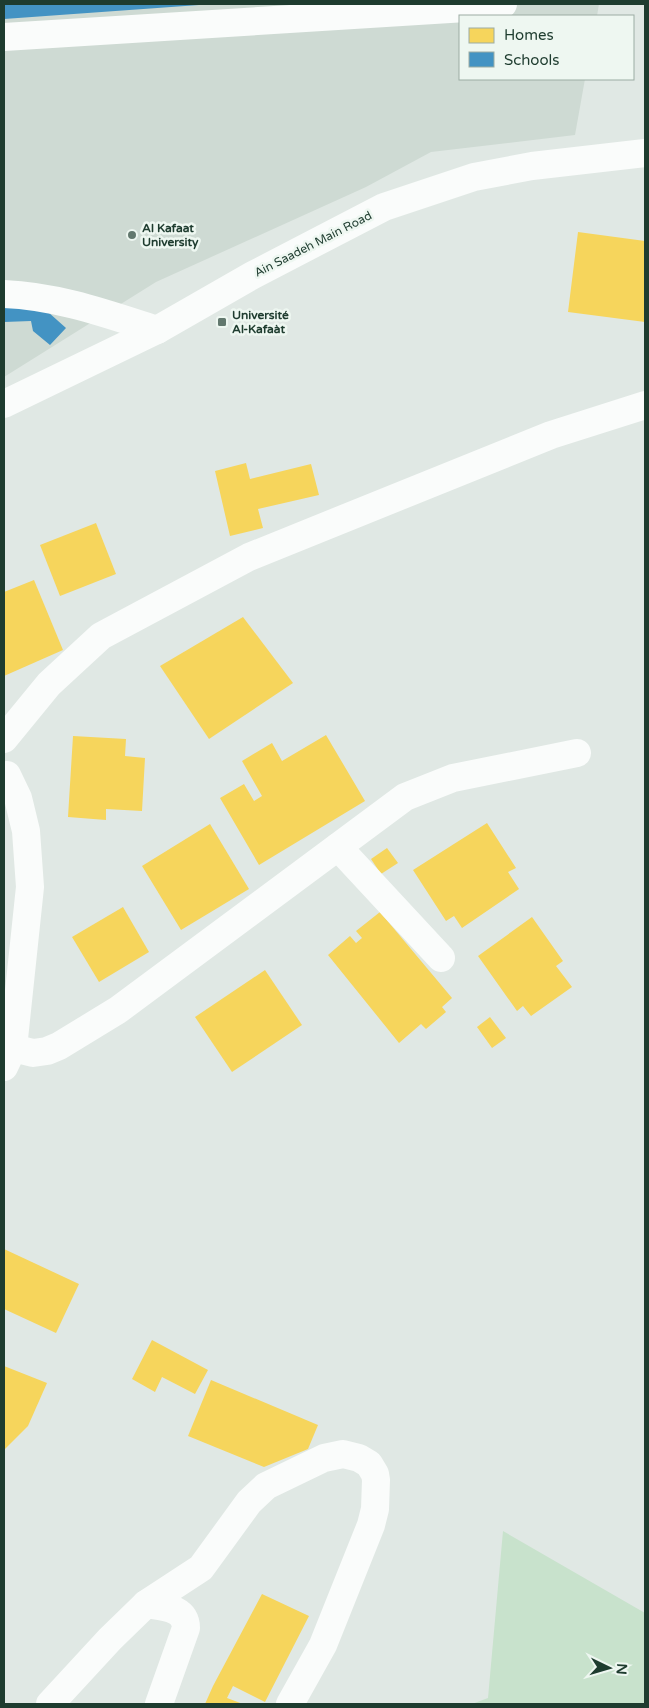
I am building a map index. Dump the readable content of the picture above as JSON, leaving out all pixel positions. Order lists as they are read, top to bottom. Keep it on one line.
{"streets":{"street":["Ain Saadeh Main Road"]},"places":{"other":["Al Kafaat University"],"transit":["Université Al-Kafaàt"]},"legend":["Homes","Schools"],"north":"right"}
